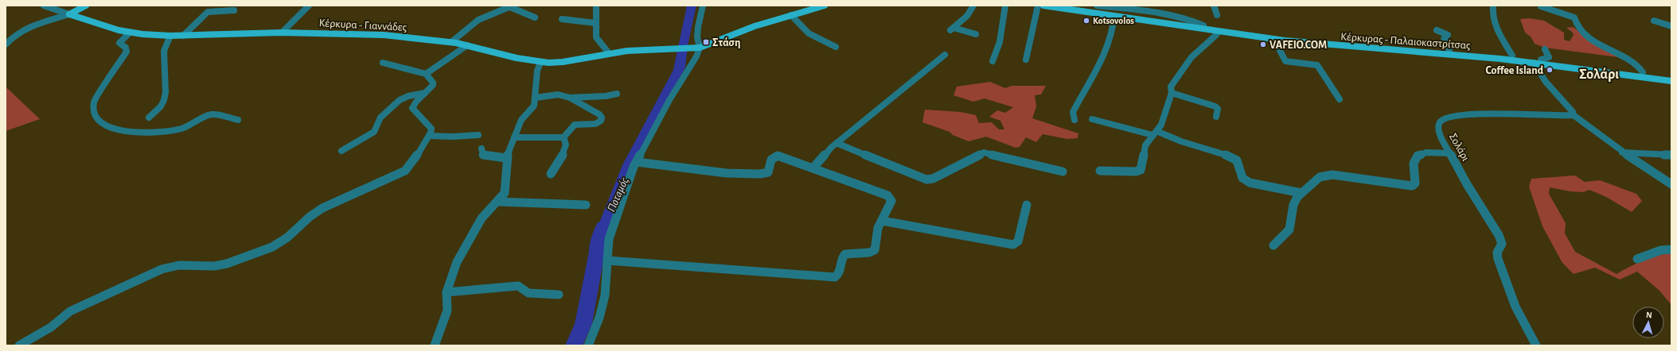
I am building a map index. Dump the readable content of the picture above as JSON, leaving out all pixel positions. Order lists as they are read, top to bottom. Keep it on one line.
{"streets":{"main road":["Κέρκυρα - Γιαννάδες","Κέρκυρας - Παλαιοκαστρίτσας"],"street":["Σολάρι"]},"districts":["Σολάρι"],"water":["Ποταμός"],"places":{"other":["Kotsovolos","VAFEIO.COM","Coffee Island"],"transit":["Στάση"]},"north":"top"}
